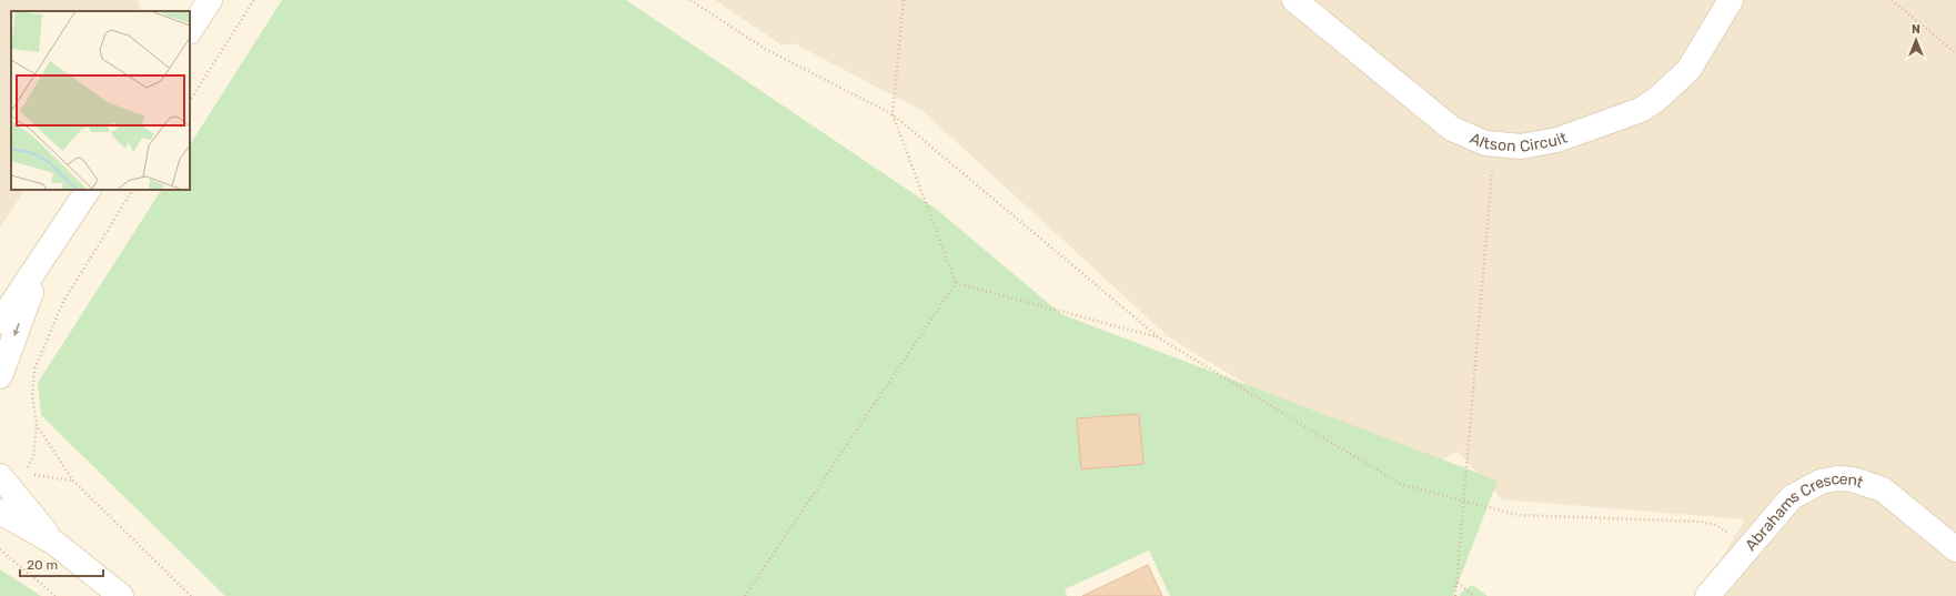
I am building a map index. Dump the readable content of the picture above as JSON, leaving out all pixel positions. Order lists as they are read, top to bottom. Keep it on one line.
{"streets":{"street":["Altson Circuit","Abrahams Crescent"]},"scale_bar":"20 m","north":"top"}
